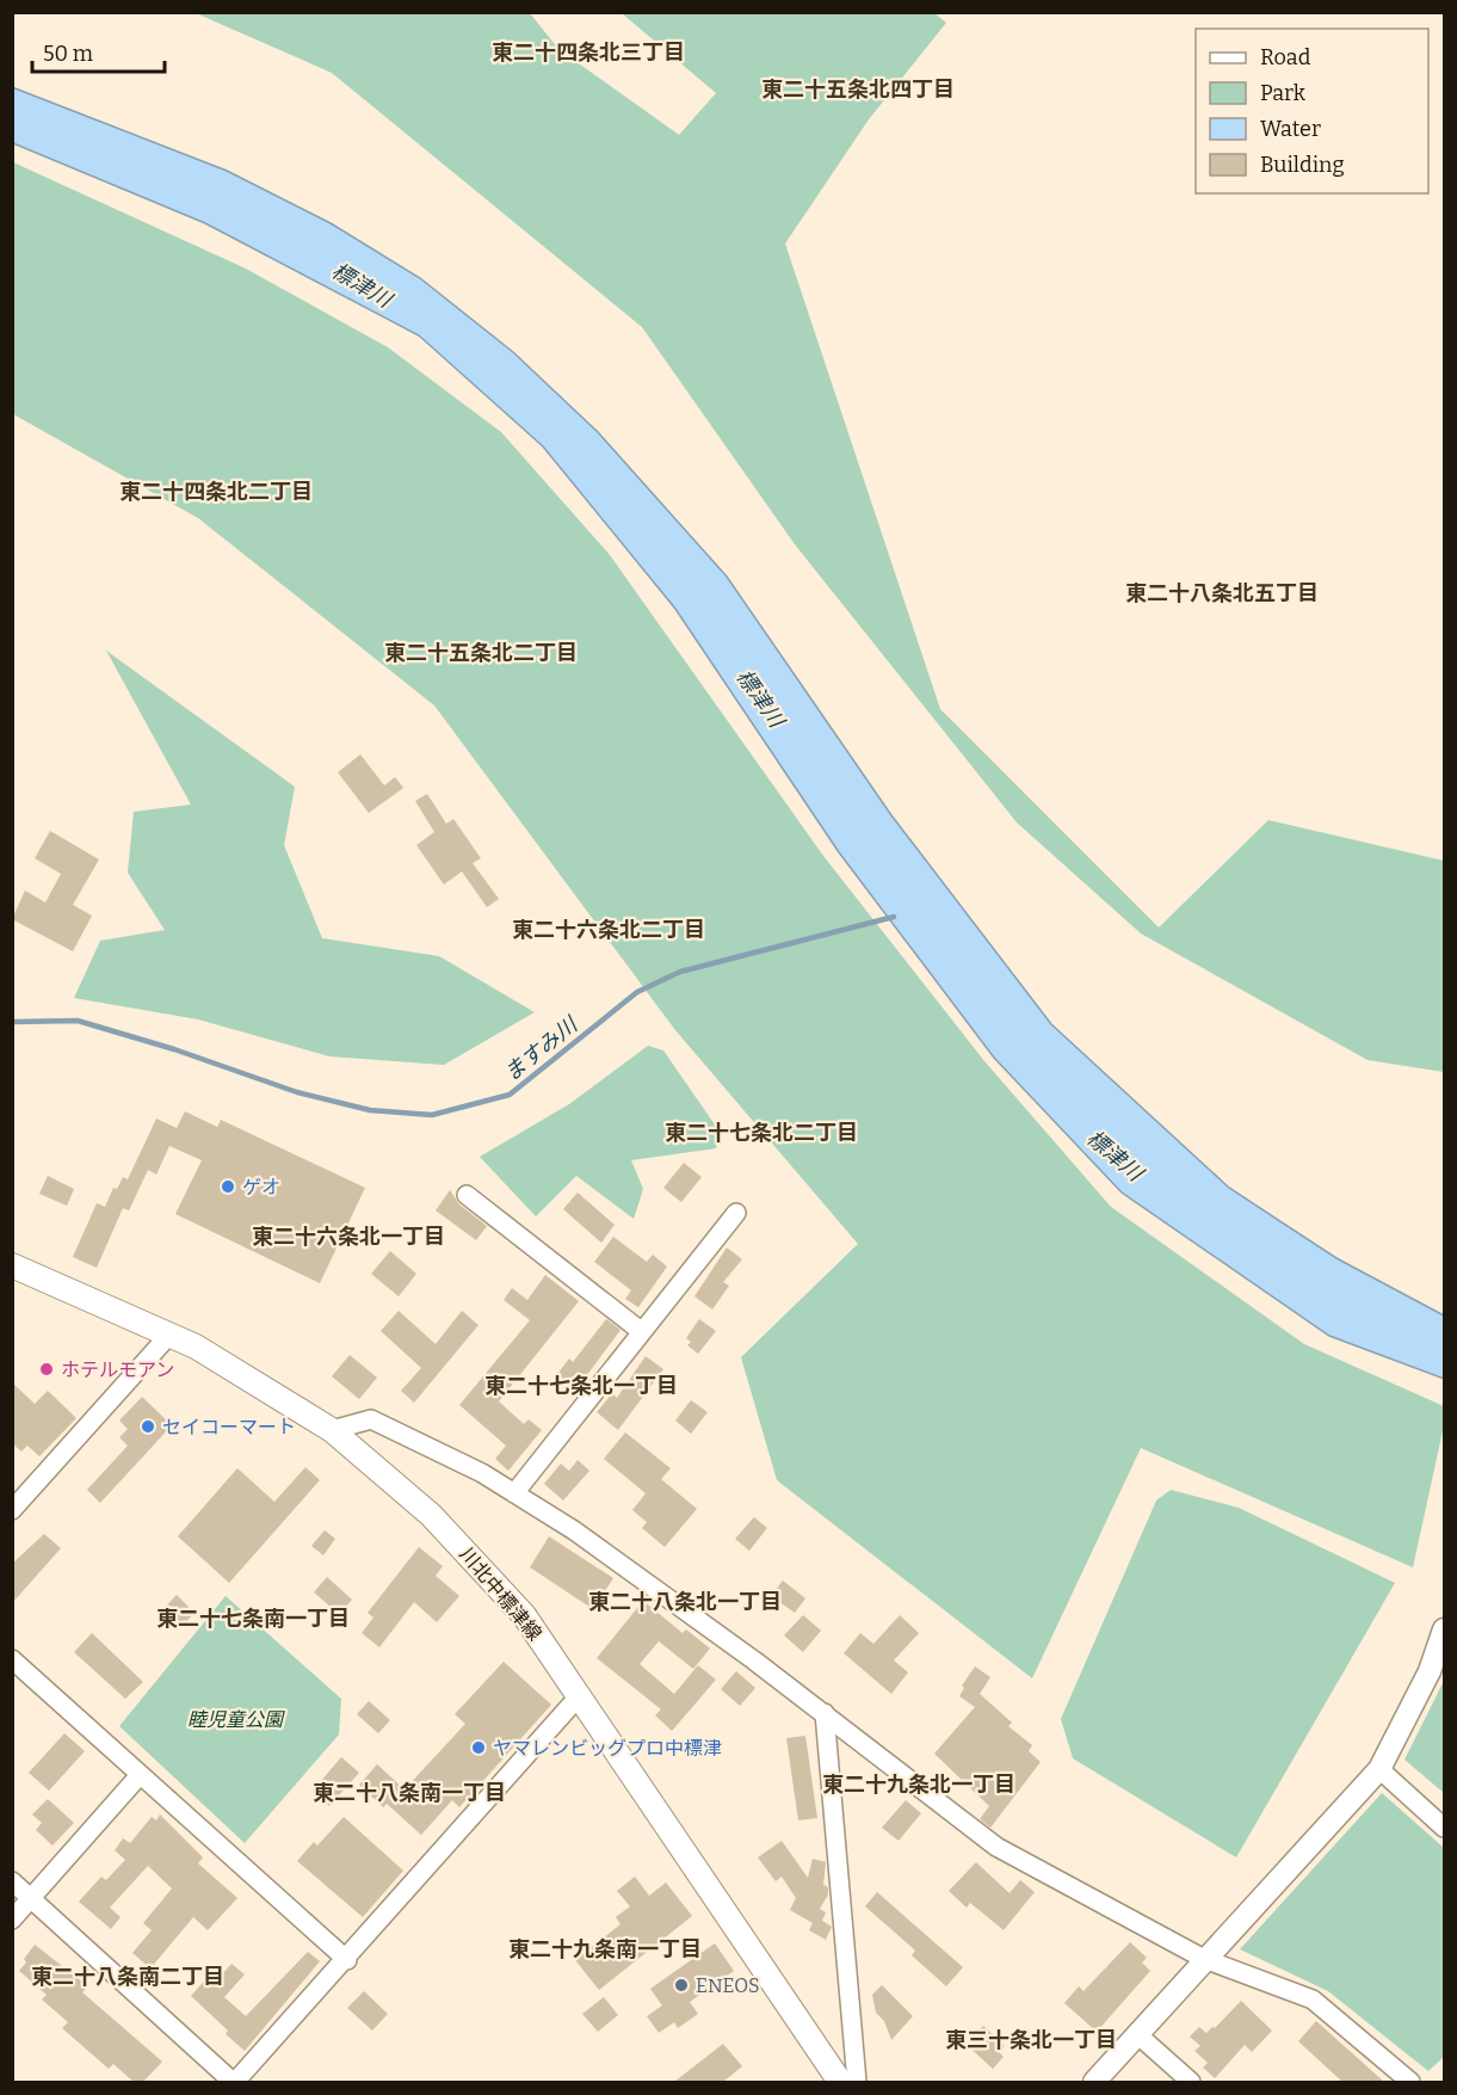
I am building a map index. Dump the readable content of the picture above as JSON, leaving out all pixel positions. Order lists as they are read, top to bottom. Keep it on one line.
{"streets":{"main road":["川北中標津線"]},"districts":["東二十四条北三丁目","東二十五条北四丁目","東二十四条北二丁目","東二十八条北五丁目","東二十五条北二丁目","東二十六条北二丁目","東二十七条北二丁目","東二十六条北一丁目","東二十七条北一丁目","東二十八条北一丁目","東二十七条南一丁目","東二十九条北一丁目","東二十八条南一丁目","東二十九条南一丁目","東二十八条南二丁目","東三十条北一丁目"],"water":["標津川","ますみ川"],"parks":["睦児童公園"],"places":["ゲオ","ホテルモアン","セイコーマート","ヤマレンビッグプロ中標津","ENEOS"],"legend":["Road","Park","Water","Building"],"scale_bar":"50 m"}
